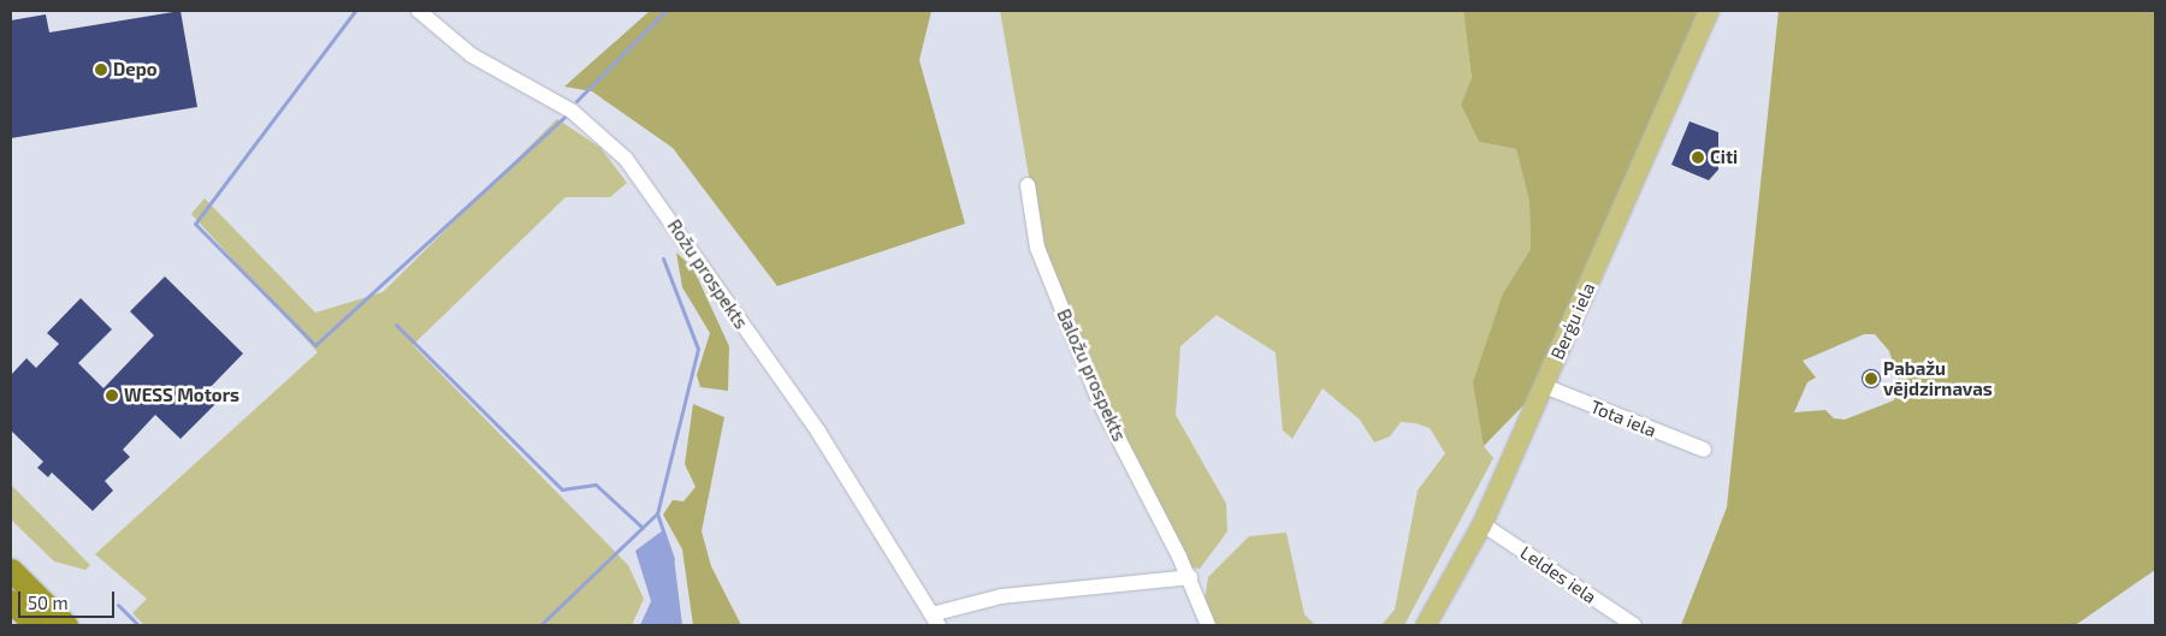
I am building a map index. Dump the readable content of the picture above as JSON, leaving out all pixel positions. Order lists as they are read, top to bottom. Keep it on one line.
{"streets":{"main road":["Berģu iela"],"street":["Rožu prospekts","Baložu prospekts","Tota iela","Leldes iela"]},"crossings":[["Berģu iela","Tota iela"],["Berģu iela","Leldes iela"]],"places":["Depo","Citi","Pabažu vējdzirnavas","WESS Motors"],"scale_bar":"50 m"}
